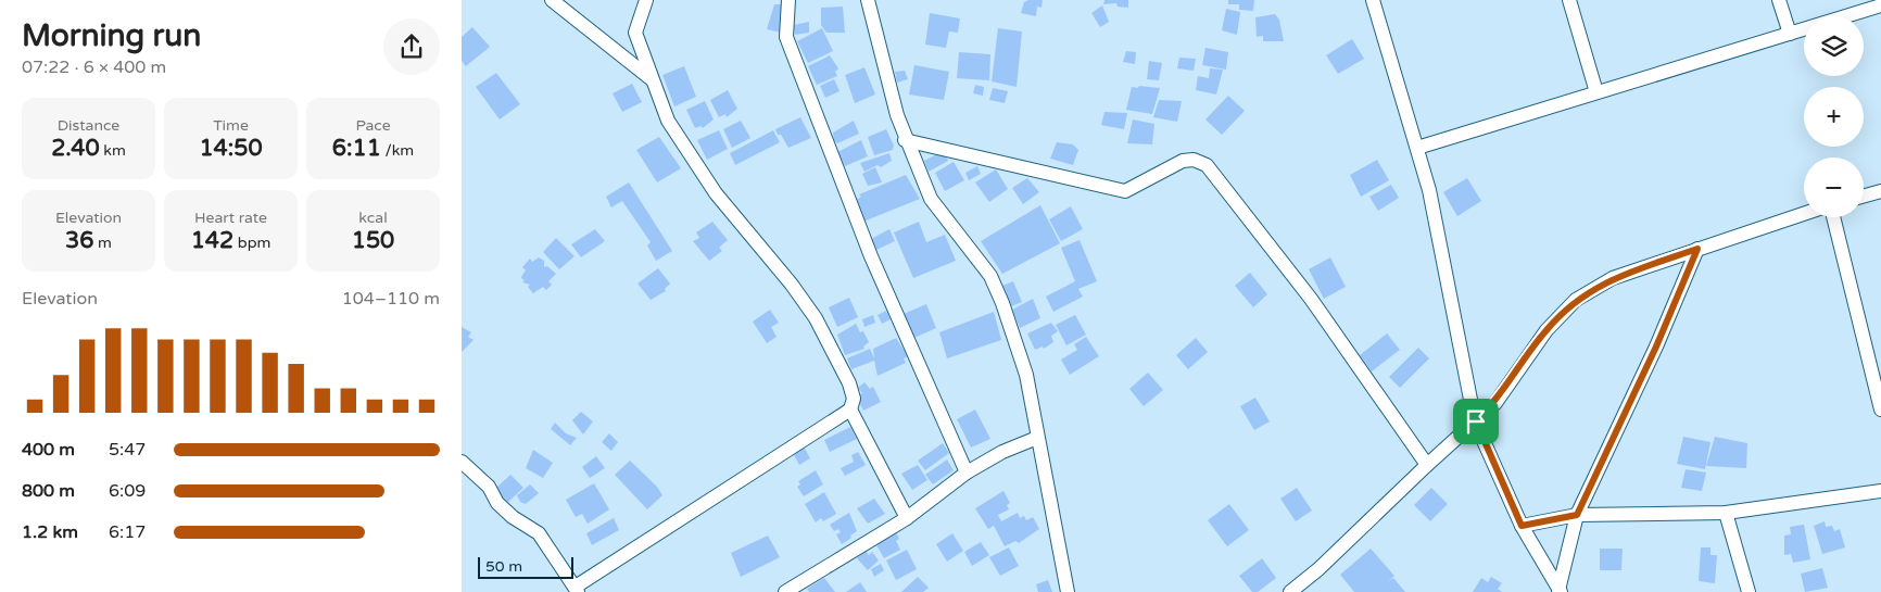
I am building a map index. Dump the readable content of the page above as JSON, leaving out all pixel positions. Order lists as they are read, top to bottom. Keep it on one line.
{"scale_bar":"50 m","page":{"heading":["Morning run","07:22 · 6 × 400 m"],"map_buttons":["+","−"],"stats":[["Distance","2.40 km"],["Time","14:50"],["Pace","6:11 /km"],["Elevation","36 m"],["Heart rate","142 bpm"],["kcal","150"]],"chart":["Elevation","104–110 m"],"list":[{"name":"400 m","note":"5:47"},{"name":"800 m","note":"6:09"},{"name":"1.2 km","note":"6:17"}],"scale":"50 m"}}
